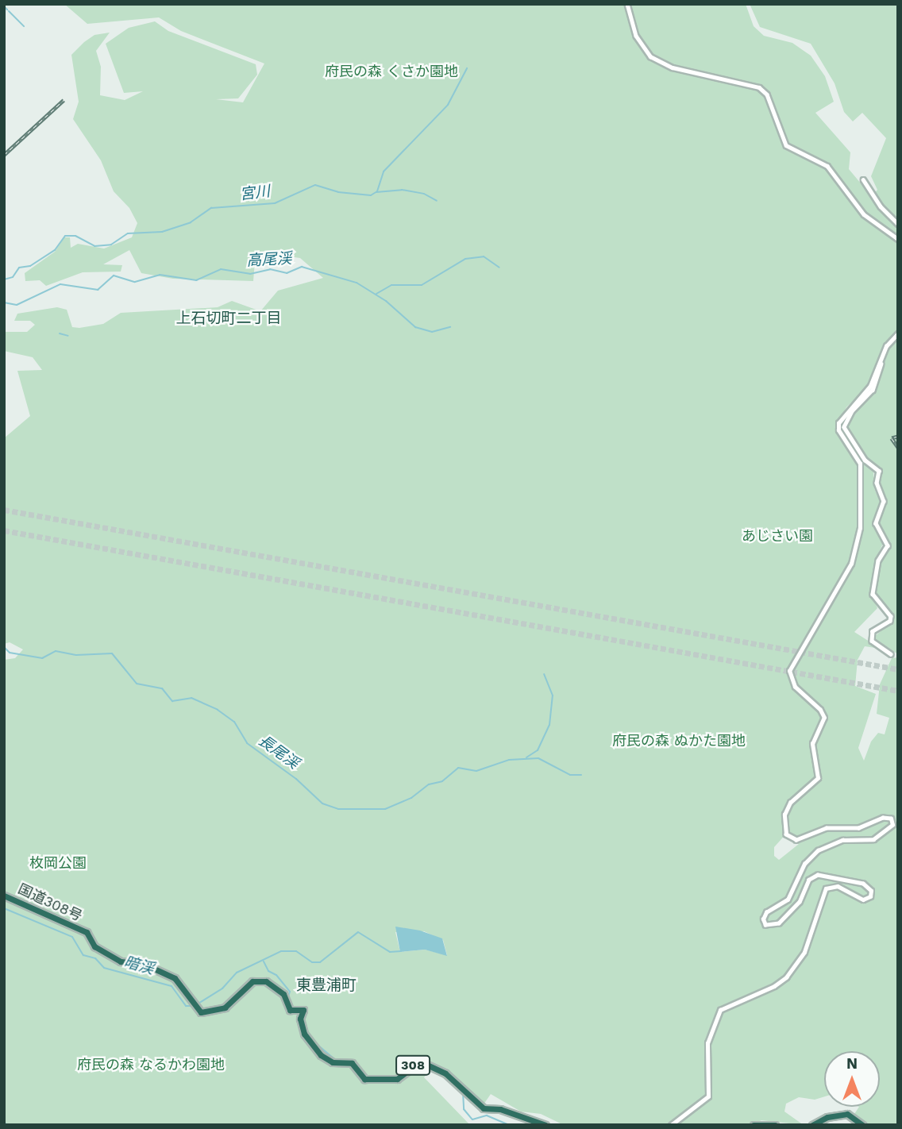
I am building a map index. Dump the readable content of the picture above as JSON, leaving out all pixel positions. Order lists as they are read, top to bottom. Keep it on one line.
{"streets":{"highway":["国道308号","308"]},"districts":["上石切町二丁目","東豊浦町"],"water":["宮川","高尾渓","長尾渓","暗渓"],"parks":["府民の森 くさか園地","あじさい園","府民の森 ぬかた園地","枚岡公園","府民の森 なるかわ園地"],"north":"top"}
